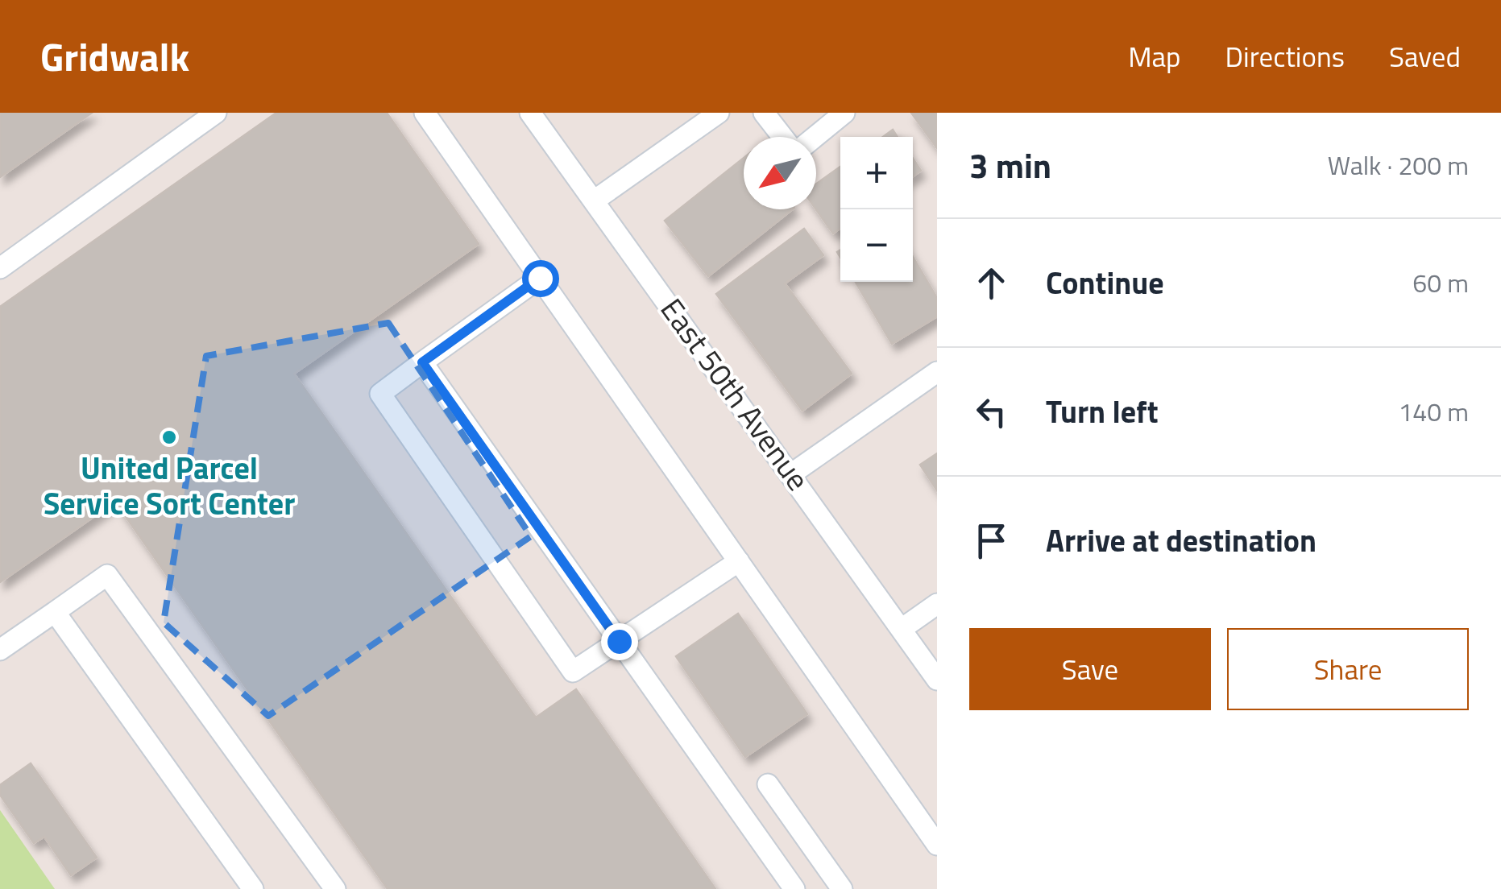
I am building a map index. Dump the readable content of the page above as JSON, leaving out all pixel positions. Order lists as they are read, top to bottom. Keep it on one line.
{"streets":{"street":["East 50th Avenue"]},"places":["United Parcel Service Sort Center"],"north":"bottom left","page":{"header":"Gridwalk","nav":["Map","Directions","Saved"],"heading":["3 min","Walk · 200 m"],"map_buttons":["+","−"],"list":[["Continue","60 m"],["Turn left","140 m"],"Arrive at destination"],"buttons":["Save","Share"]}}
